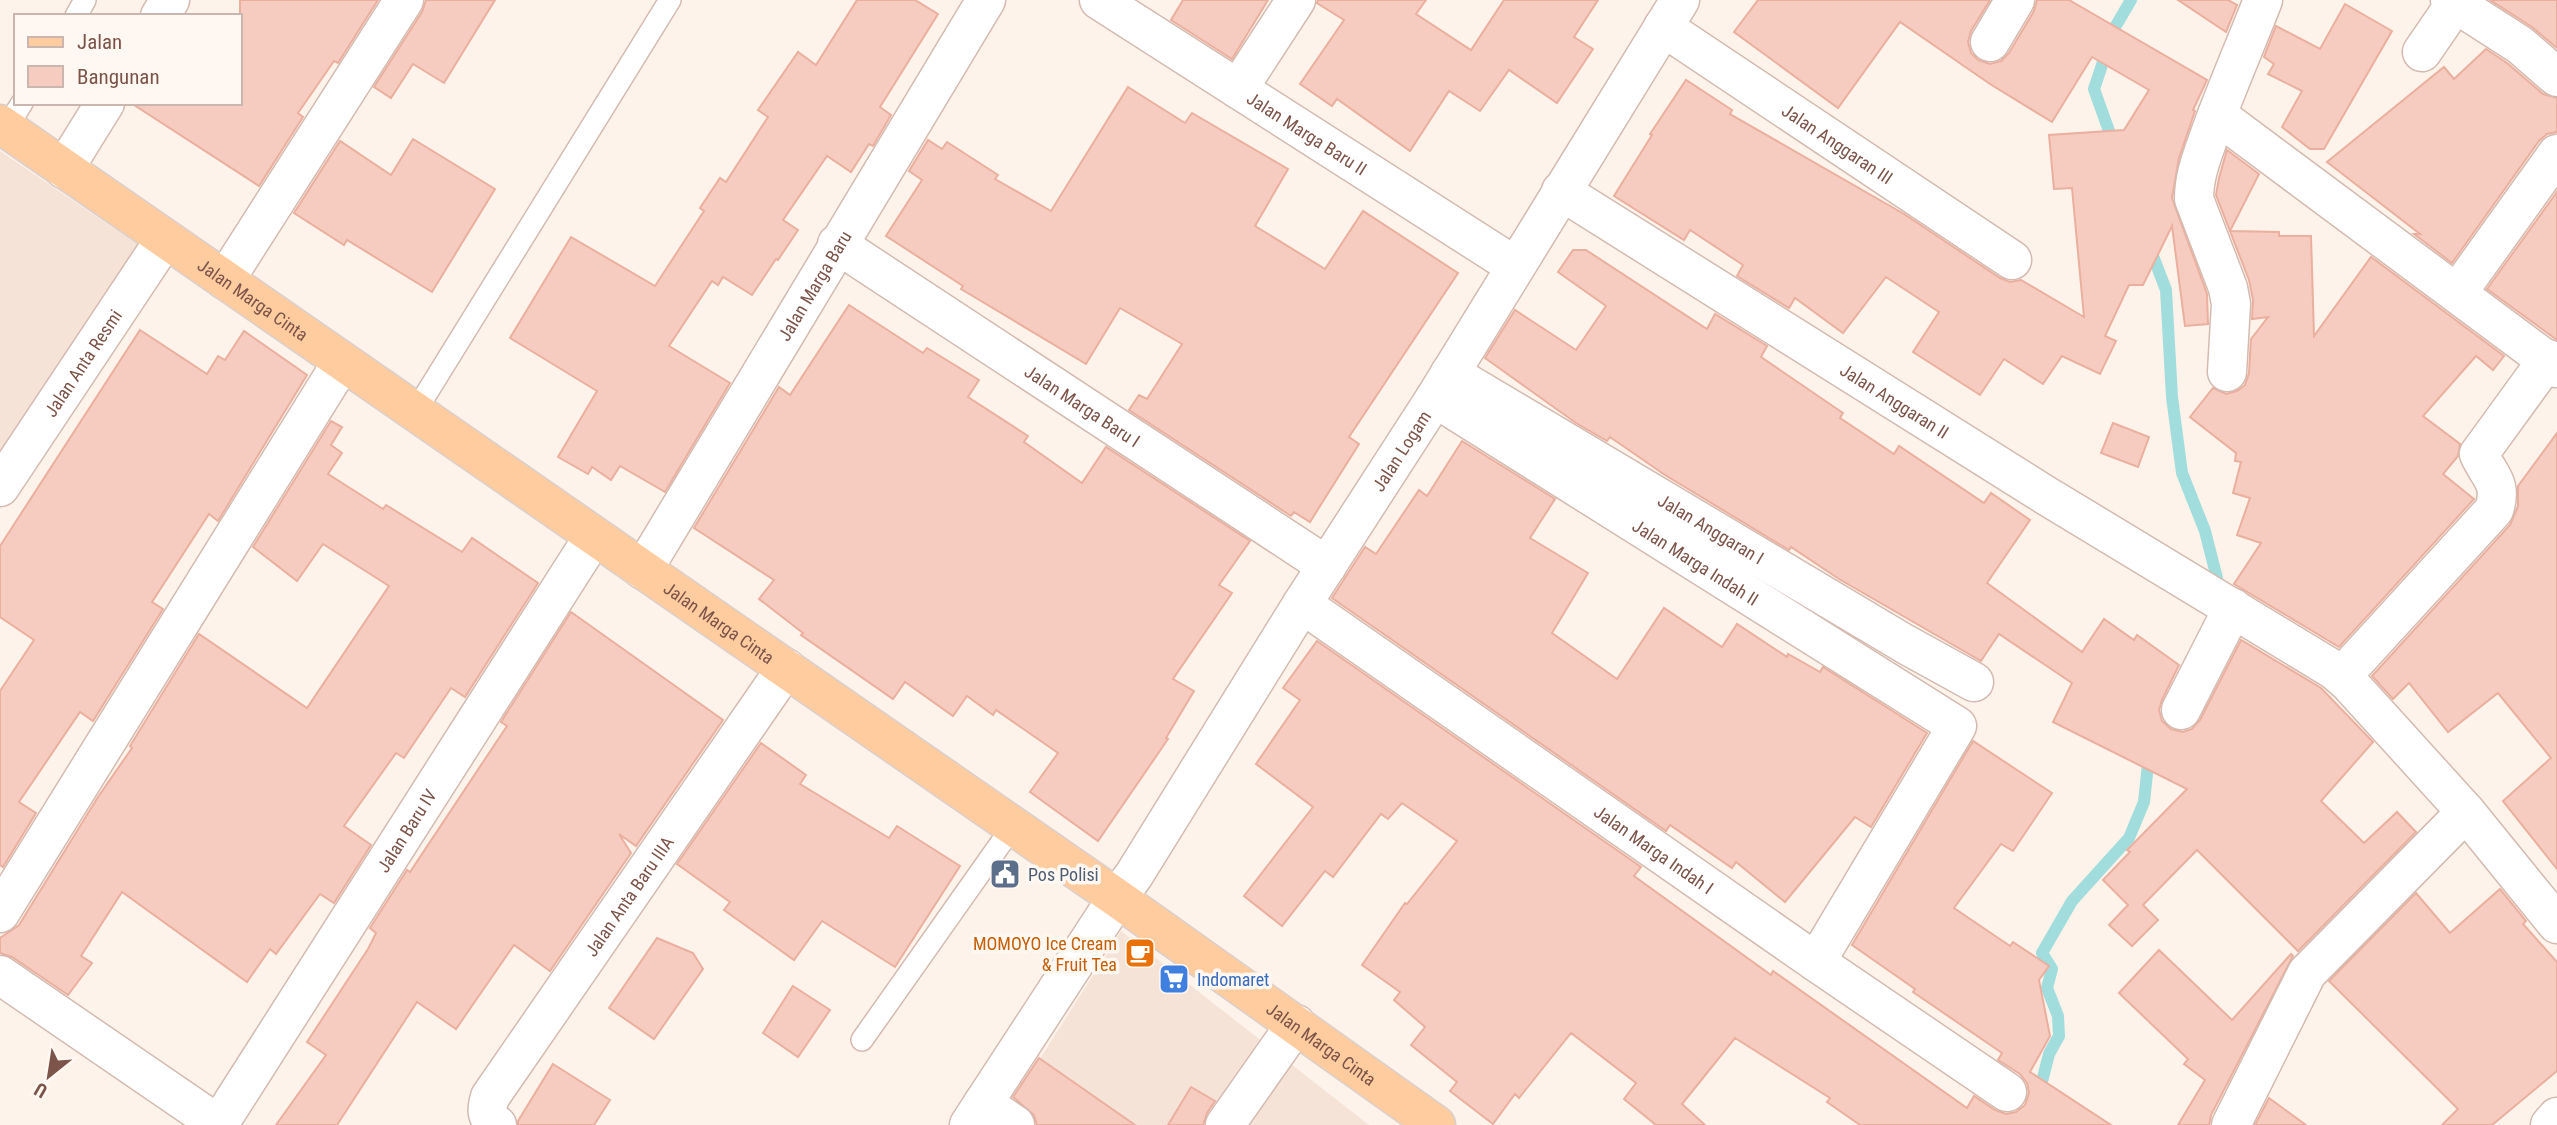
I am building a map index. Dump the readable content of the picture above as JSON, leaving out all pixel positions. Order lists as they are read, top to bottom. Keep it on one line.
{"streets":{"main road":["Jalan Marga Cinta"],"street":["Jalan Marga Baru II","Jalan Anggaran III","Jalan Marga Baru","Jalan Anta Resmi","Jalan Anggaran II","Jalan Marga Baru I","Jalan Logam","Jalan Anggaran I","Jalan Marga Indah II","Jalan Baru IV","Jalan Marga Indah I","Jalan Anta Baru IIIA"]},"crossings":[["Jalan Marga Baru II","Jalan Logam"],["Jalan Anggaran III","Jalan Logam"],["Jalan Marga Baru","Jalan Marga Cinta"],["Jalan Marga Baru","Jalan Marga Baru I"],["Jalan Marga Cinta","Jalan Anta Resmi"],["Jalan Marga Cinta","Jalan Logam"],["Jalan Marga Cinta","Jalan Baru IV"],["Jalan Marga Cinta","Jalan Anta Baru IIIA"],["Jalan Anggaran II","Jalan Logam"],["Jalan Marga Baru I","Jalan Logam"],["Jalan Logam","Jalan Anggaran I"],["Jalan Logam","Jalan Marga Indah II"],["Jalan Logam","Jalan Marga Indah I"],["Jalan Anggaran I","Jalan Marga Indah II"],["Jalan Marga Indah II","Jalan Marga Indah I"]],"places":{"public building":["Pos Polisi"],"cafe":["MOMOYO Ice Cream & Fruit Tea"],"supermarket":["Indomaret"]},"legend":["Jalan","Bangunan"],"north":"bottom left"}
